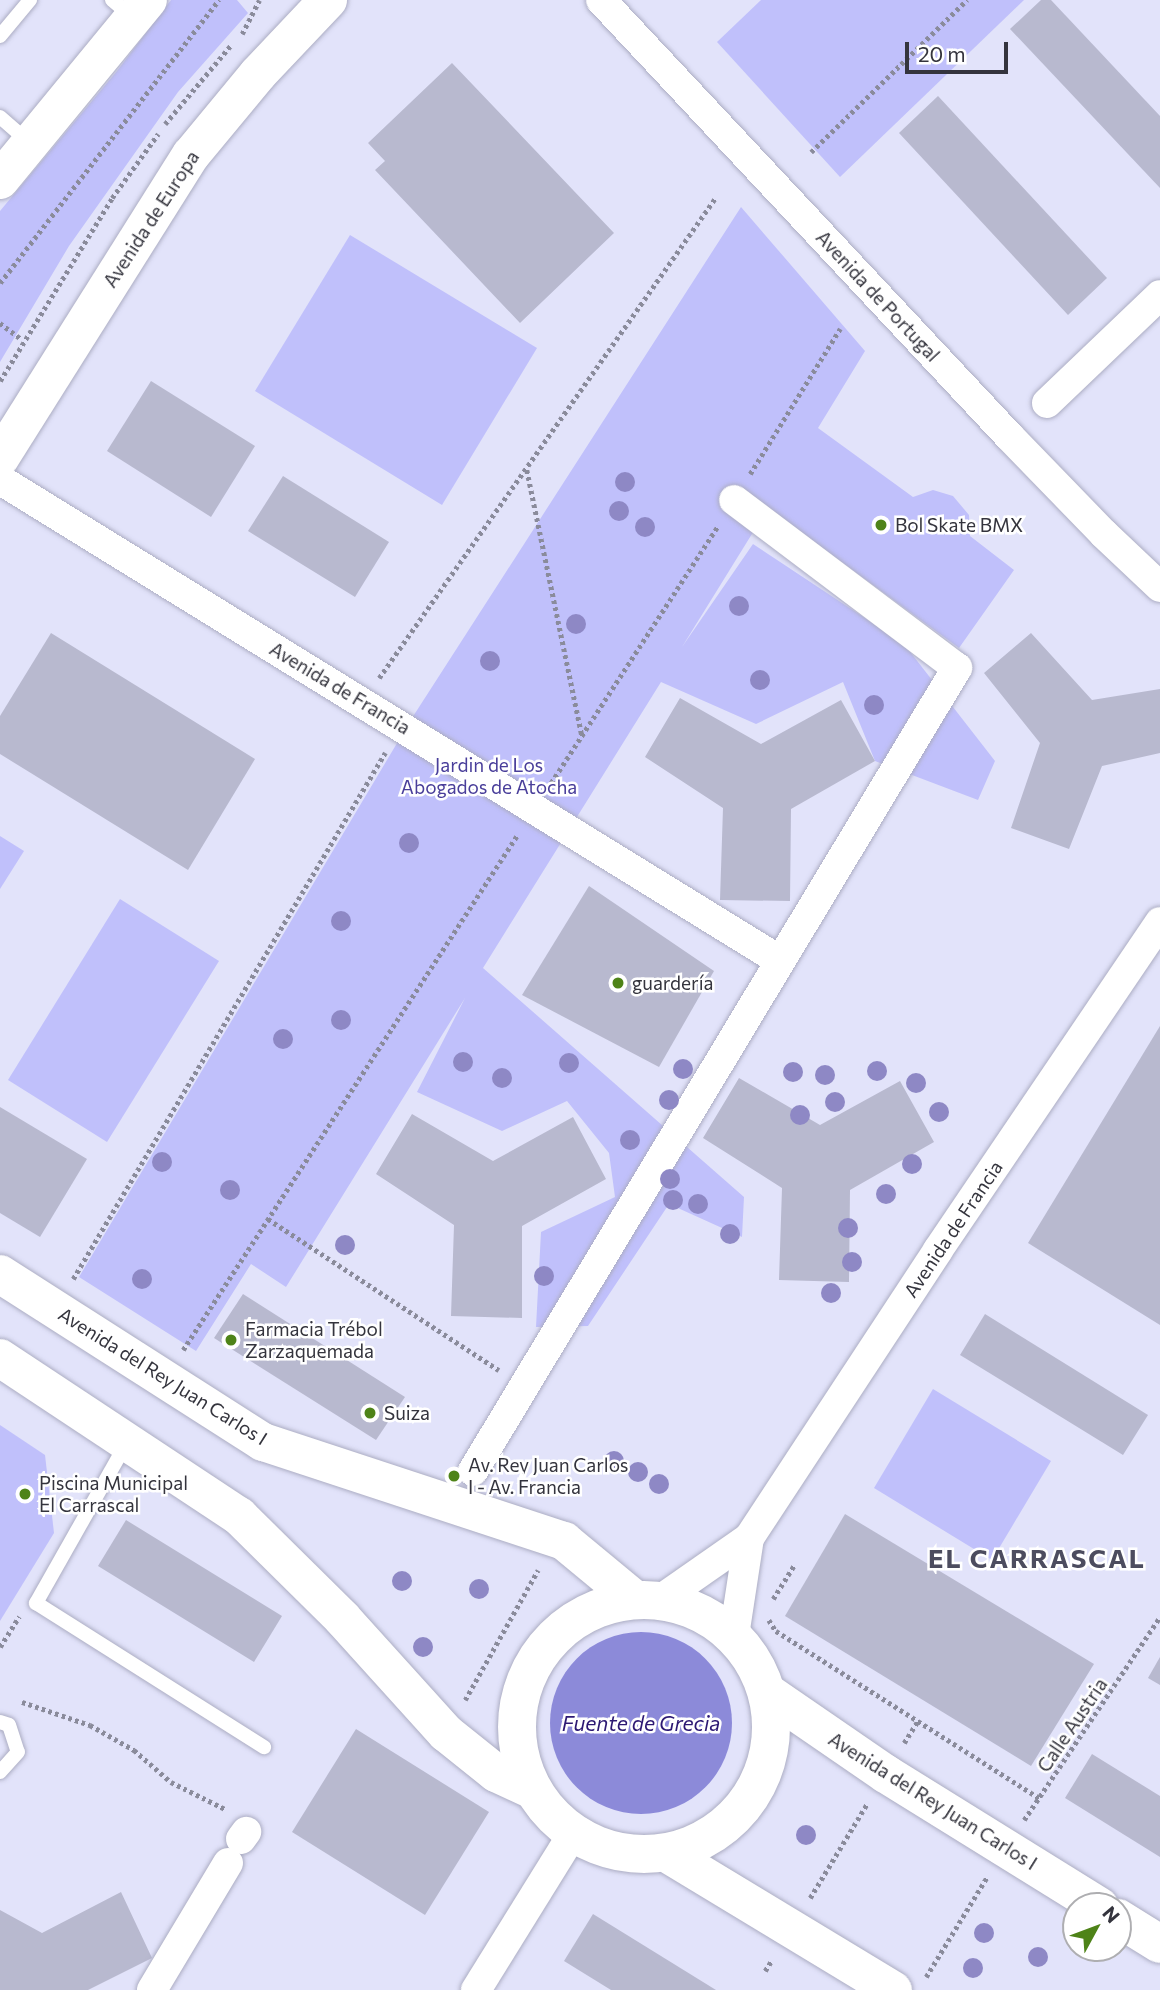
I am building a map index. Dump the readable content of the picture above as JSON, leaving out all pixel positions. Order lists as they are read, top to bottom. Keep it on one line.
{"streets":{"main road":["Avenida de Europa","Avenida del Rey Juan Carlos I"],"street":["Avenida de Portugal","Avenida de Francia"],"path":["Calle Austria"]},"crossings":[["Avenida de Europa","Avenida de Francia"],["Avenida de Francia","Avenida del Rey Juan Carlos I"],["Avenida del Rey Juan Carlos I","Calle Austria"]],"districts":["EL CARRASCAL"],"water":["Fuente de Grecia"],"parks":["Jardin de Los Abogados de Atocha"],"places":["Bol Skate BMX","guardería","Farmacia Trébol Zarzaquemada","Suiza","Av. Rey Juan Carlos I - Av. Francia","Piscina Municipal El Carrascal"],"scale_bar":"20 m","north":"top right"}
